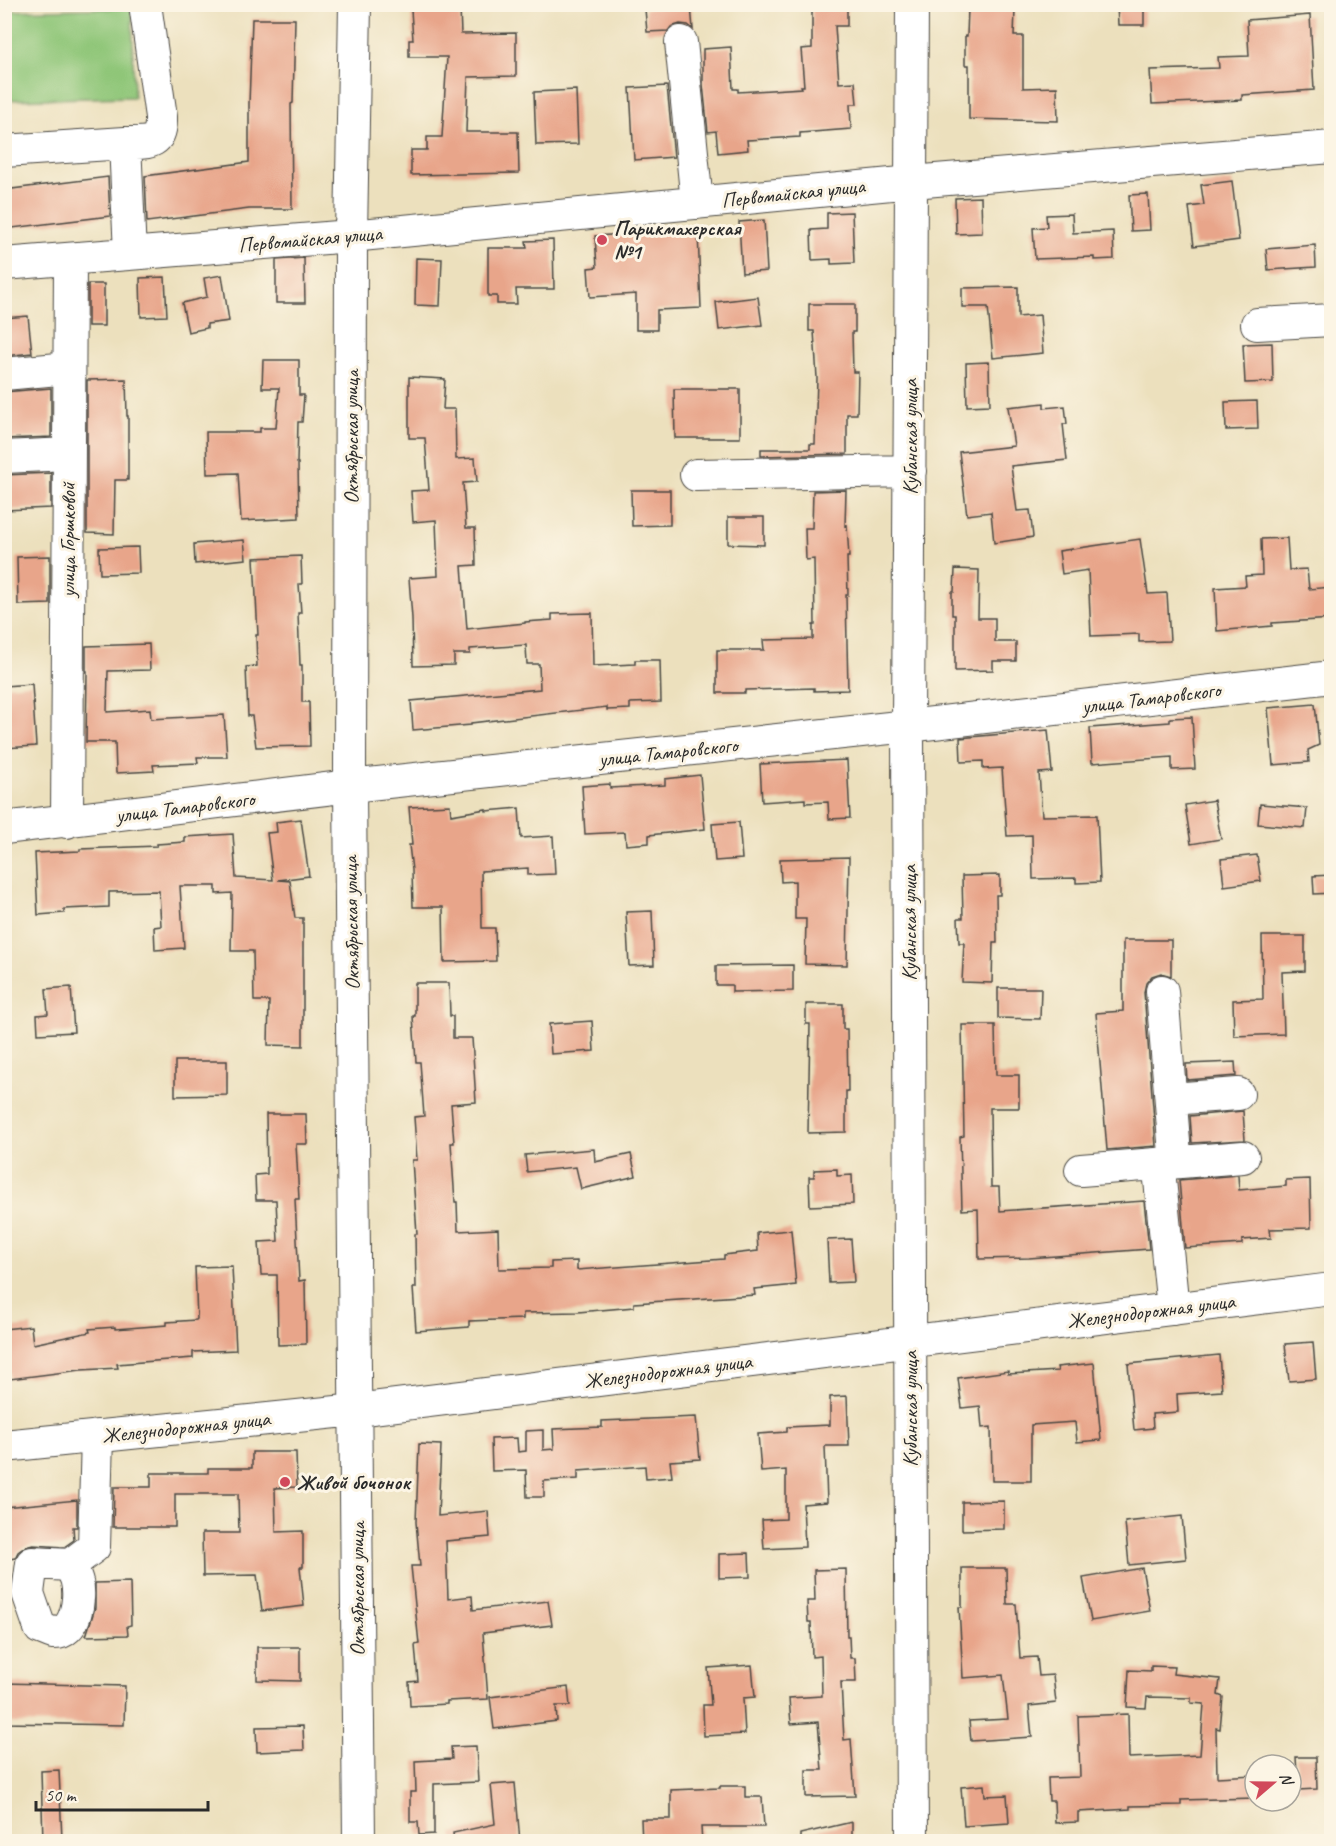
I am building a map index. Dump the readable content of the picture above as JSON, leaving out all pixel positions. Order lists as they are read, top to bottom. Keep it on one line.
{"streets":{"street":["Первомайская улица","Октябрьская улица","Кубанская улица","улица Горшковой","улица Тамаровского","Железнодорожная улица"]},"crossings":[["Первомайская улица","Октябрьская улица"],["Первомайская улица","Кубанская улица"],["Первомайская улица","улица Горшковой"],["Октябрьская улица","улица Тамаровского"],["Октябрьская улица","Железнодорожная улица"],["Кубанская улица","улица Тамаровского"],["Кубанская улица","Железнодорожная улица"],["улица Горшковой","улица Тамаровского"]],"places":["Парикмахерская №1","Живой бочонок"],"scale_bar":"50 m","north":"right"}
